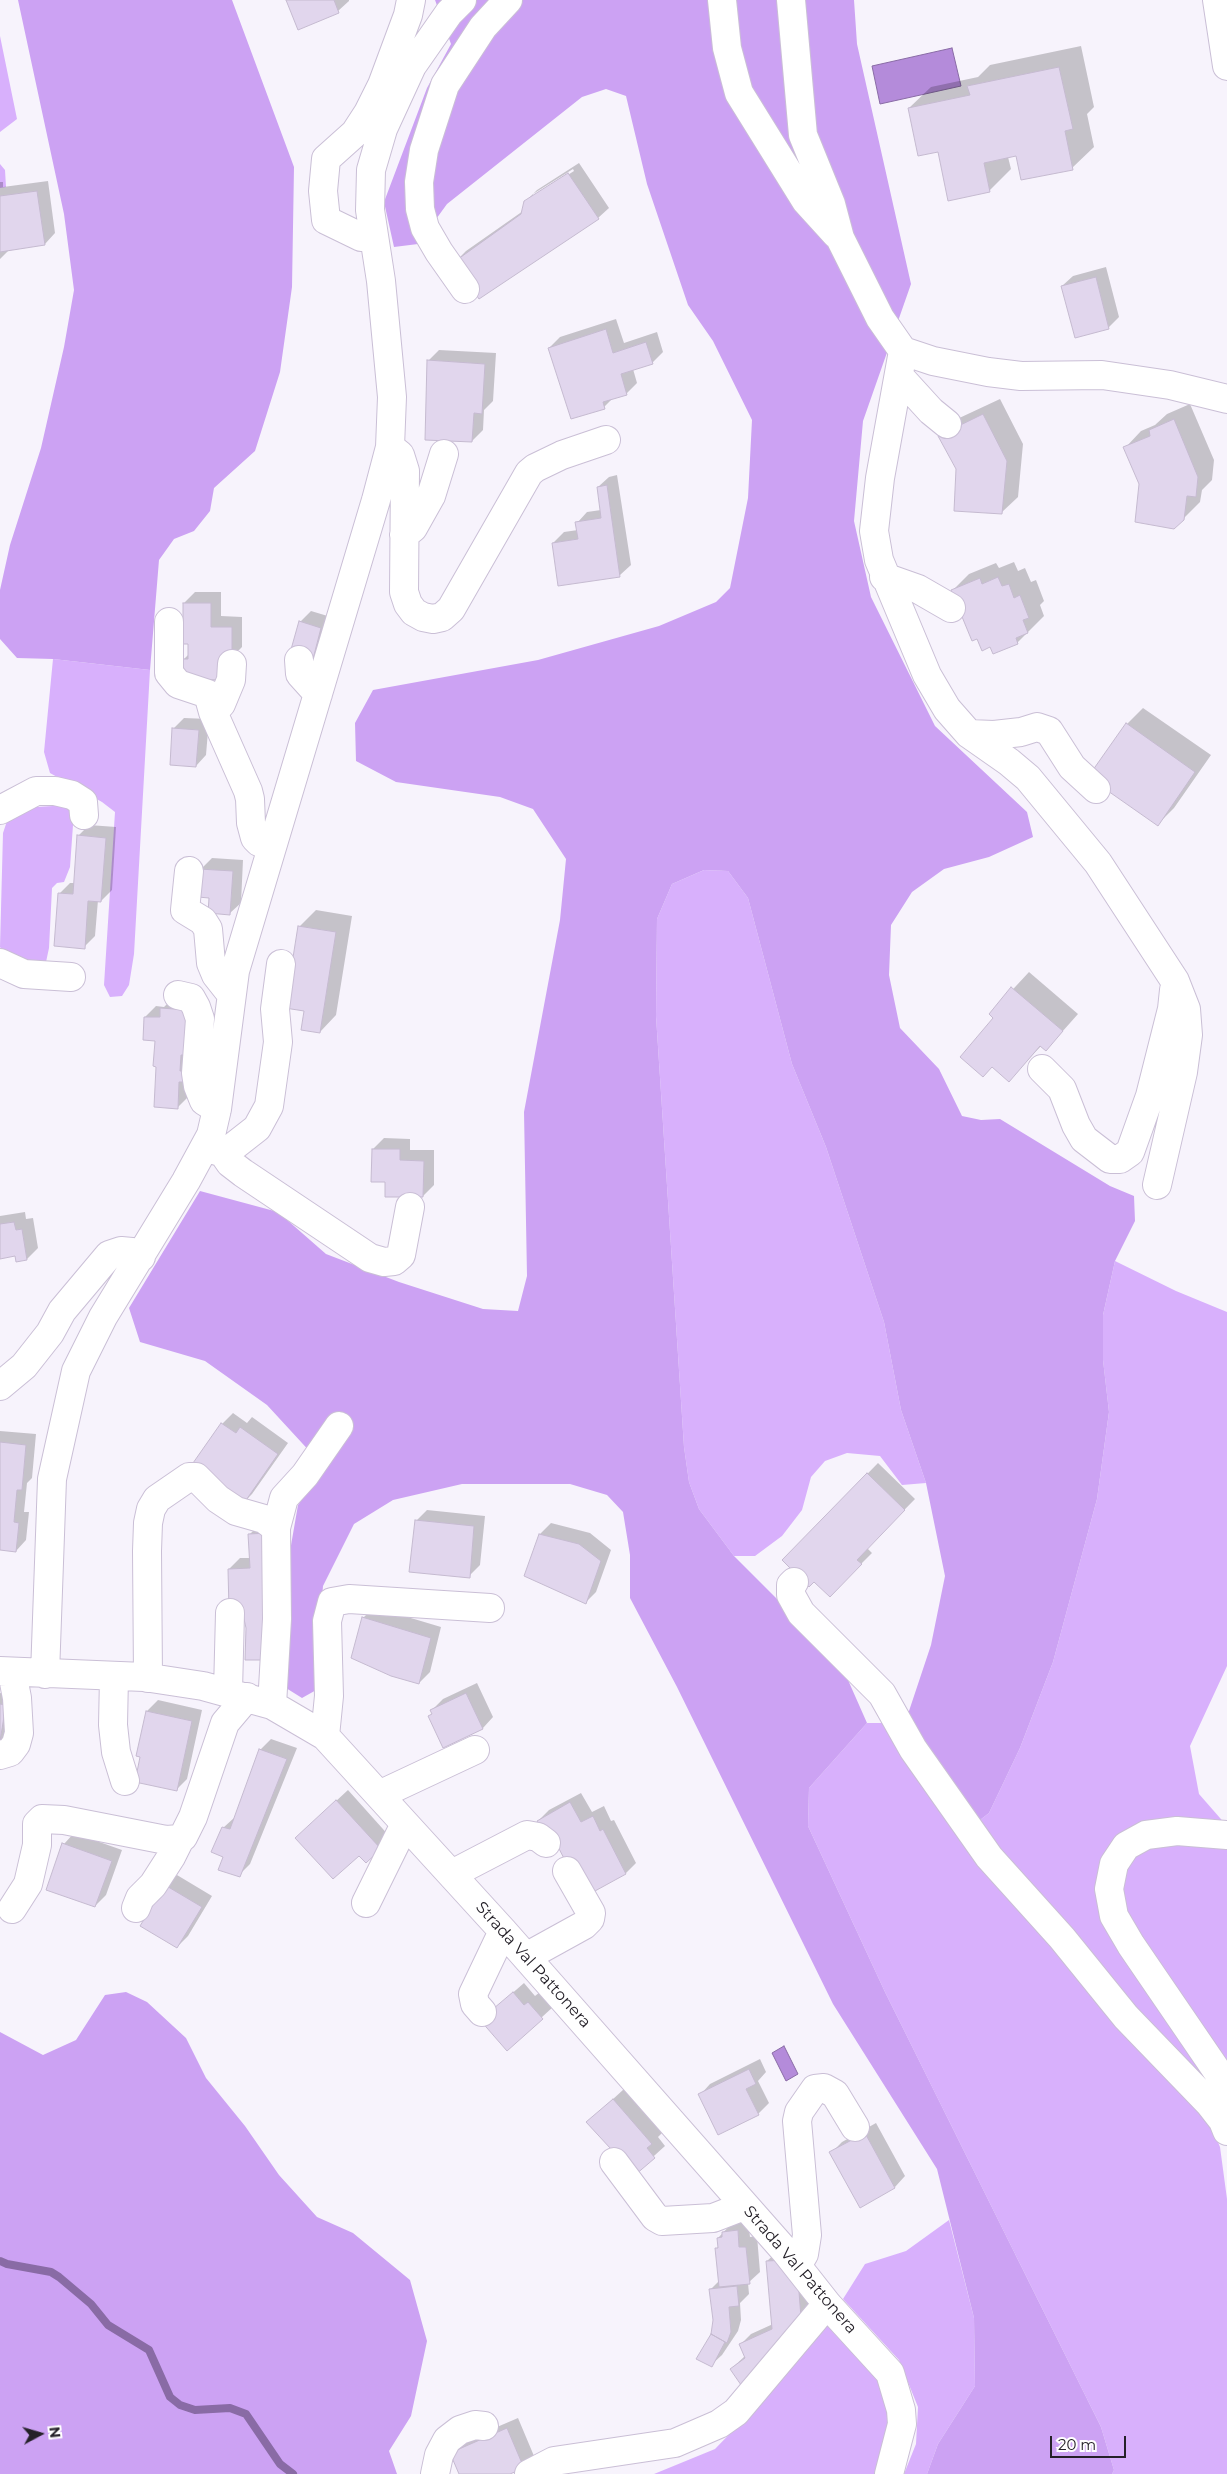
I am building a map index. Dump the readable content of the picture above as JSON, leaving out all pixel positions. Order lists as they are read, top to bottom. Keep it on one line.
{"streets":{"street":["Strada Val Pattonera"]},"scale_bar":"20 m","north":"right"}
